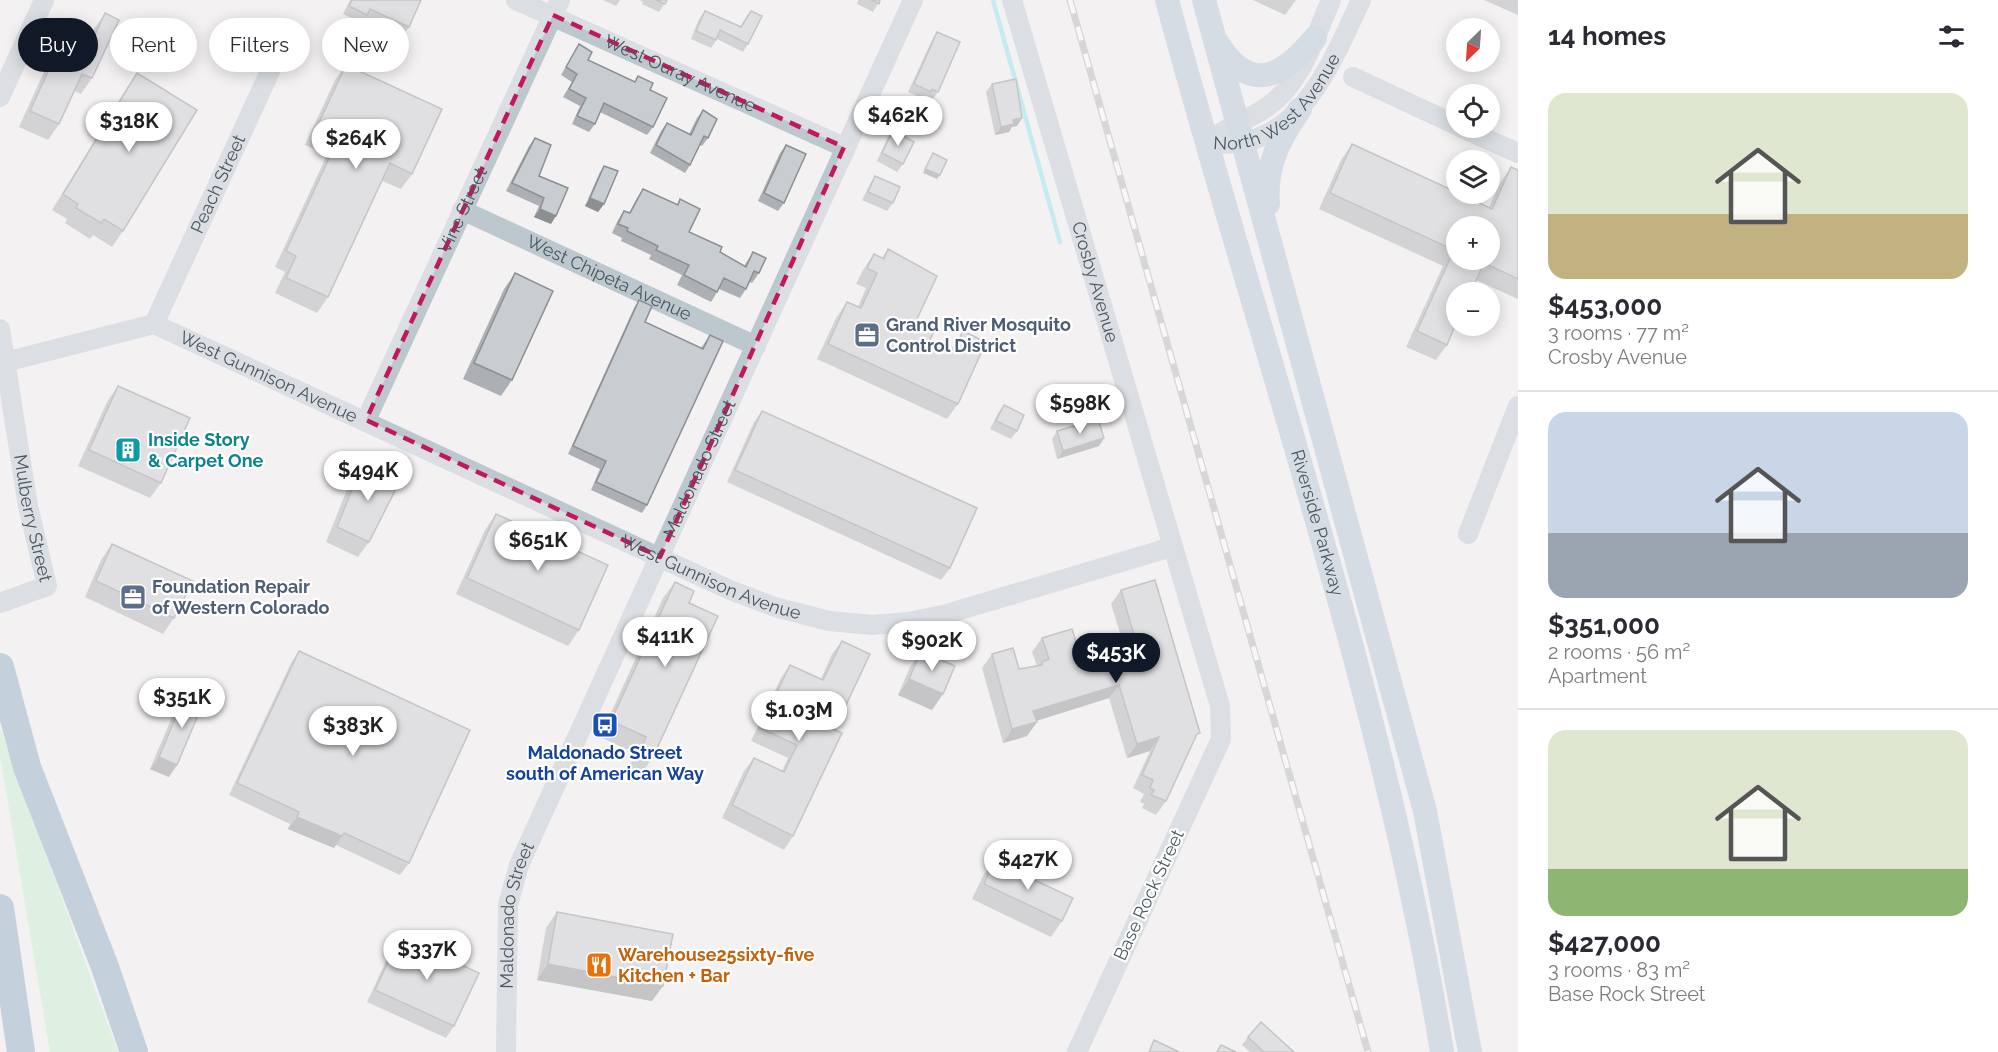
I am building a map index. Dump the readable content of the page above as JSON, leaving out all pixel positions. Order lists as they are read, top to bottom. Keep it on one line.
{"streets":{"main road":["Riverside Parkway"],"street":["West Ouray Avenue","North West Avenue","Peach Street","Vine Street","West Chipeta Avenue","Crosby Avenue","West Gunnison Avenue","Maldonado Street","Mulberry Street","Base Rock Street"]},"crossings":[["West Ouray Avenue","Vine Street"],["West Ouray Avenue","Maldonado Street"],["North West Avenue","Riverside Parkway"],["Peach Street","West Gunnison Avenue"],["Vine Street","West Chipeta Avenue"],["Vine Street","West Gunnison Avenue"],["West Chipeta Avenue","Maldonado Street"],["Crosby Avenue","West Gunnison Avenue"],["Crosby Avenue","Base Rock Street"],["West Gunnison Avenue","Maldonado Street"]],"places":{"office":["Grand River Mosquito Control District","Foundation Repair of Western Colorado"],"building":["Inside Story & Carpet One"],"bus stop":["Maldonado Street south of American Way"],"restaurant":["Warehouse25sixty-five Kitchen + Bar"]},"north":"bottom left","page":{"heading":"14 homes","map_buttons":["+","−"],"chip":["Buy","Rent","Filters","New"],"list":[{"name":"$453,000","note":"3 rooms · 77 m² · Crosby Avenue"},{"name":"$351,000","note":"2 rooms · 56 m² · Apartment"},{"name":"$427,000","note":"3 rooms · 83 m² · Base Rock Street"}],"price":["$462K","$318K","$264K","$598K","$494K","$651K","$411K","$902K","$453K","$351K","$1.03M","$383K","$427K","$337K"]}}
